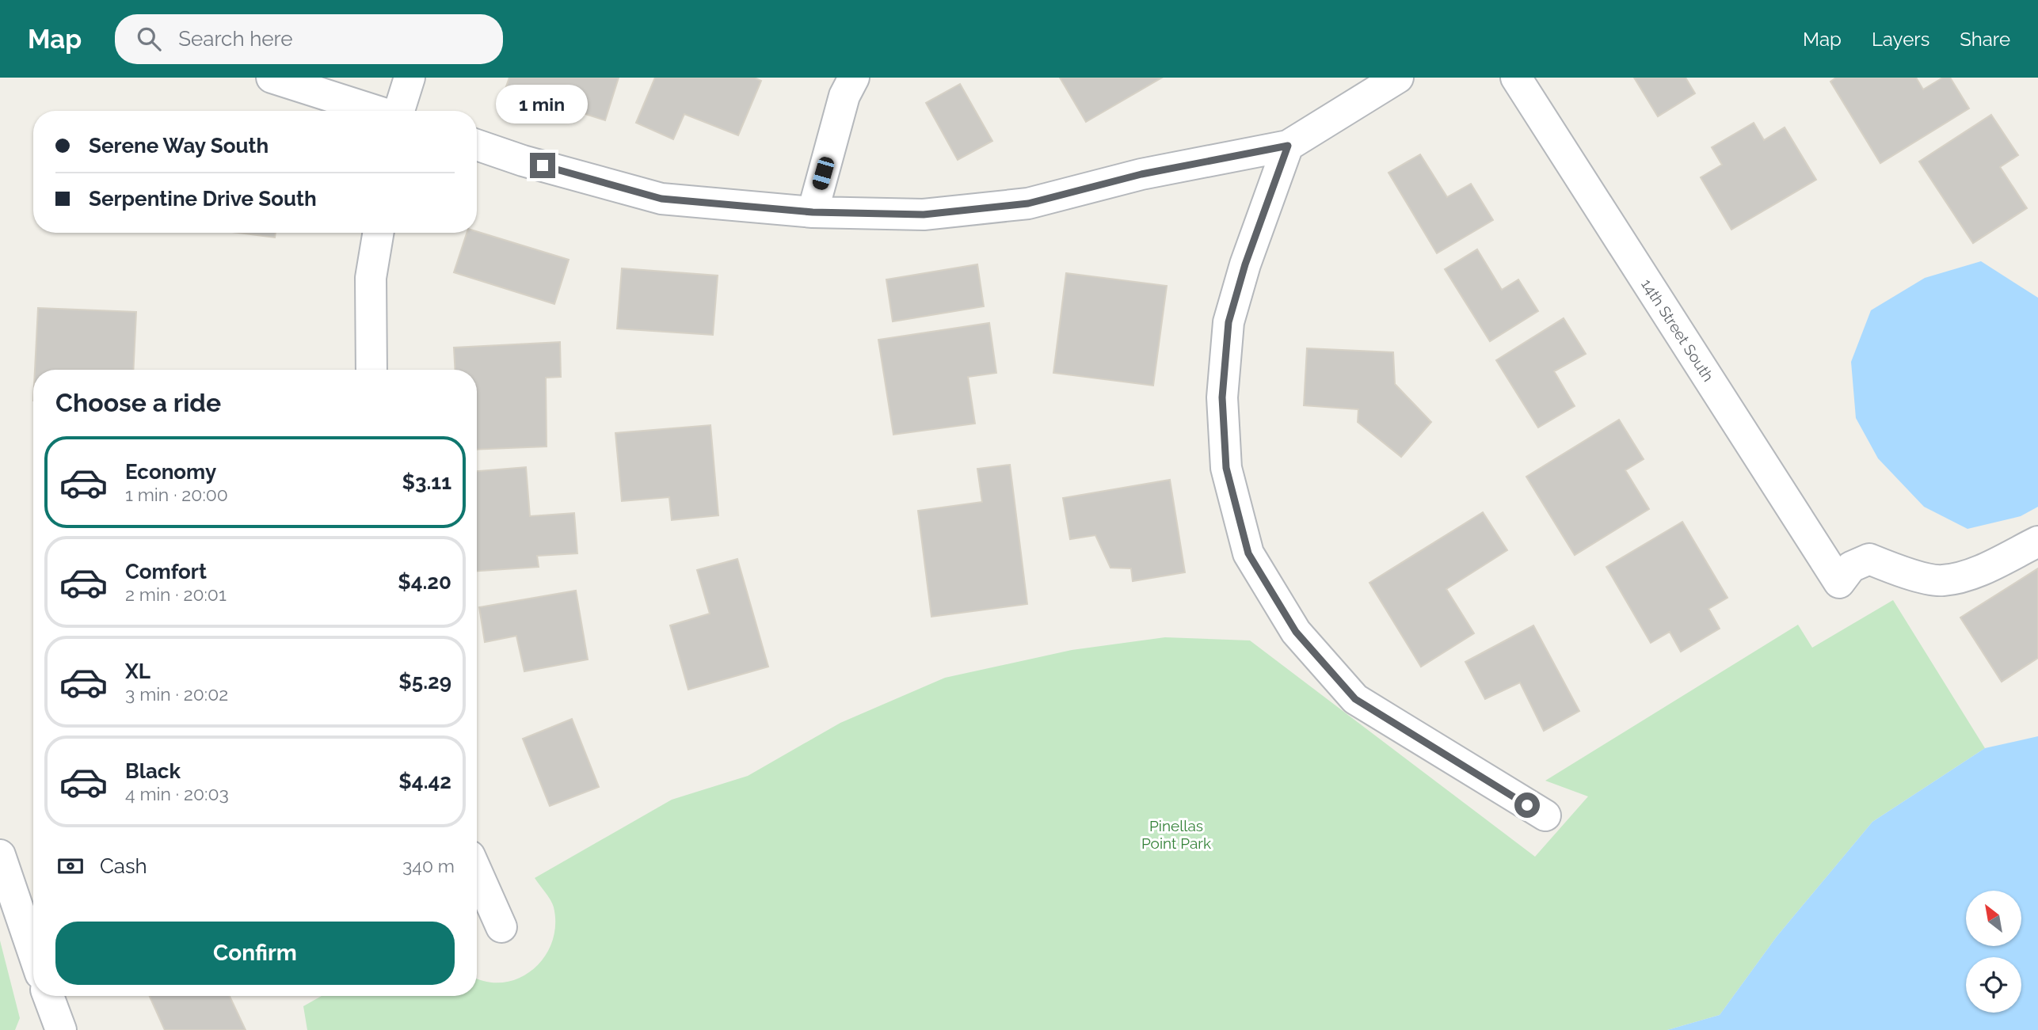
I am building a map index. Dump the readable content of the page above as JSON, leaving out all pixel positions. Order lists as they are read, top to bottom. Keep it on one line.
{"streets":{"street":["14th Street South"]},"parks":["Pinellas Point Park"],"north":"top left","page":{"header":"Map","search":"Search here","nav":["Map","Layers","Share"],"bubble":"1 min","banner":["Serene Way South","Serpentine Drive South"],"heading":"Choose a ride","list":[{"name":"Economy","note":"1 min · 20:00","value":"$3.11"},{"name":"Comfort","note":"2 min · 20:01","value":"$4.20"},{"name":"XL","note":"3 min · 20:02","value":"$5.29"},{"name":"Black","note":"4 min · 20:03","value":"$4.42"}],"pay":["Cash","340 m"],"buttons":"Confirm"}}
